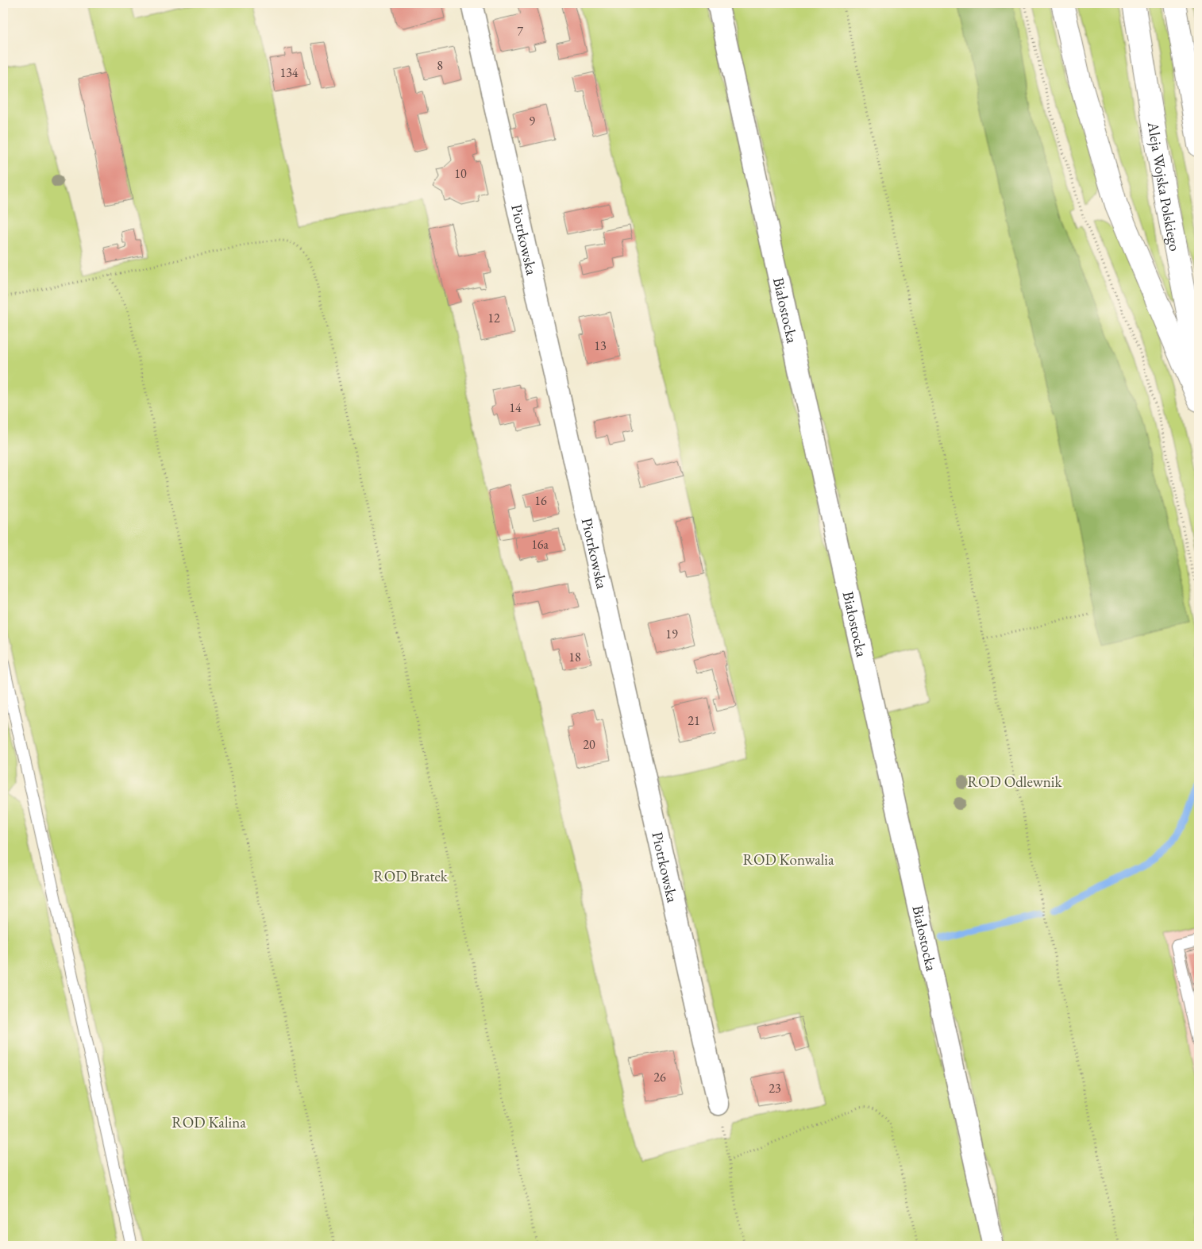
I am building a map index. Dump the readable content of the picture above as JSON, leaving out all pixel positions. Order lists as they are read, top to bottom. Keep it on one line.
{"streets":{"main road":["Aleja Wojska Polskiego"],"street":["Piotrkowska","Białostocka"]},"parks":["ROD Odlewnik","ROD Konwalia","ROD Bratek","ROD Kalina"],"house_numbers":["7","8","134","9","10","12","13","14","16","16a","19","18","21","20","26","23"]}
